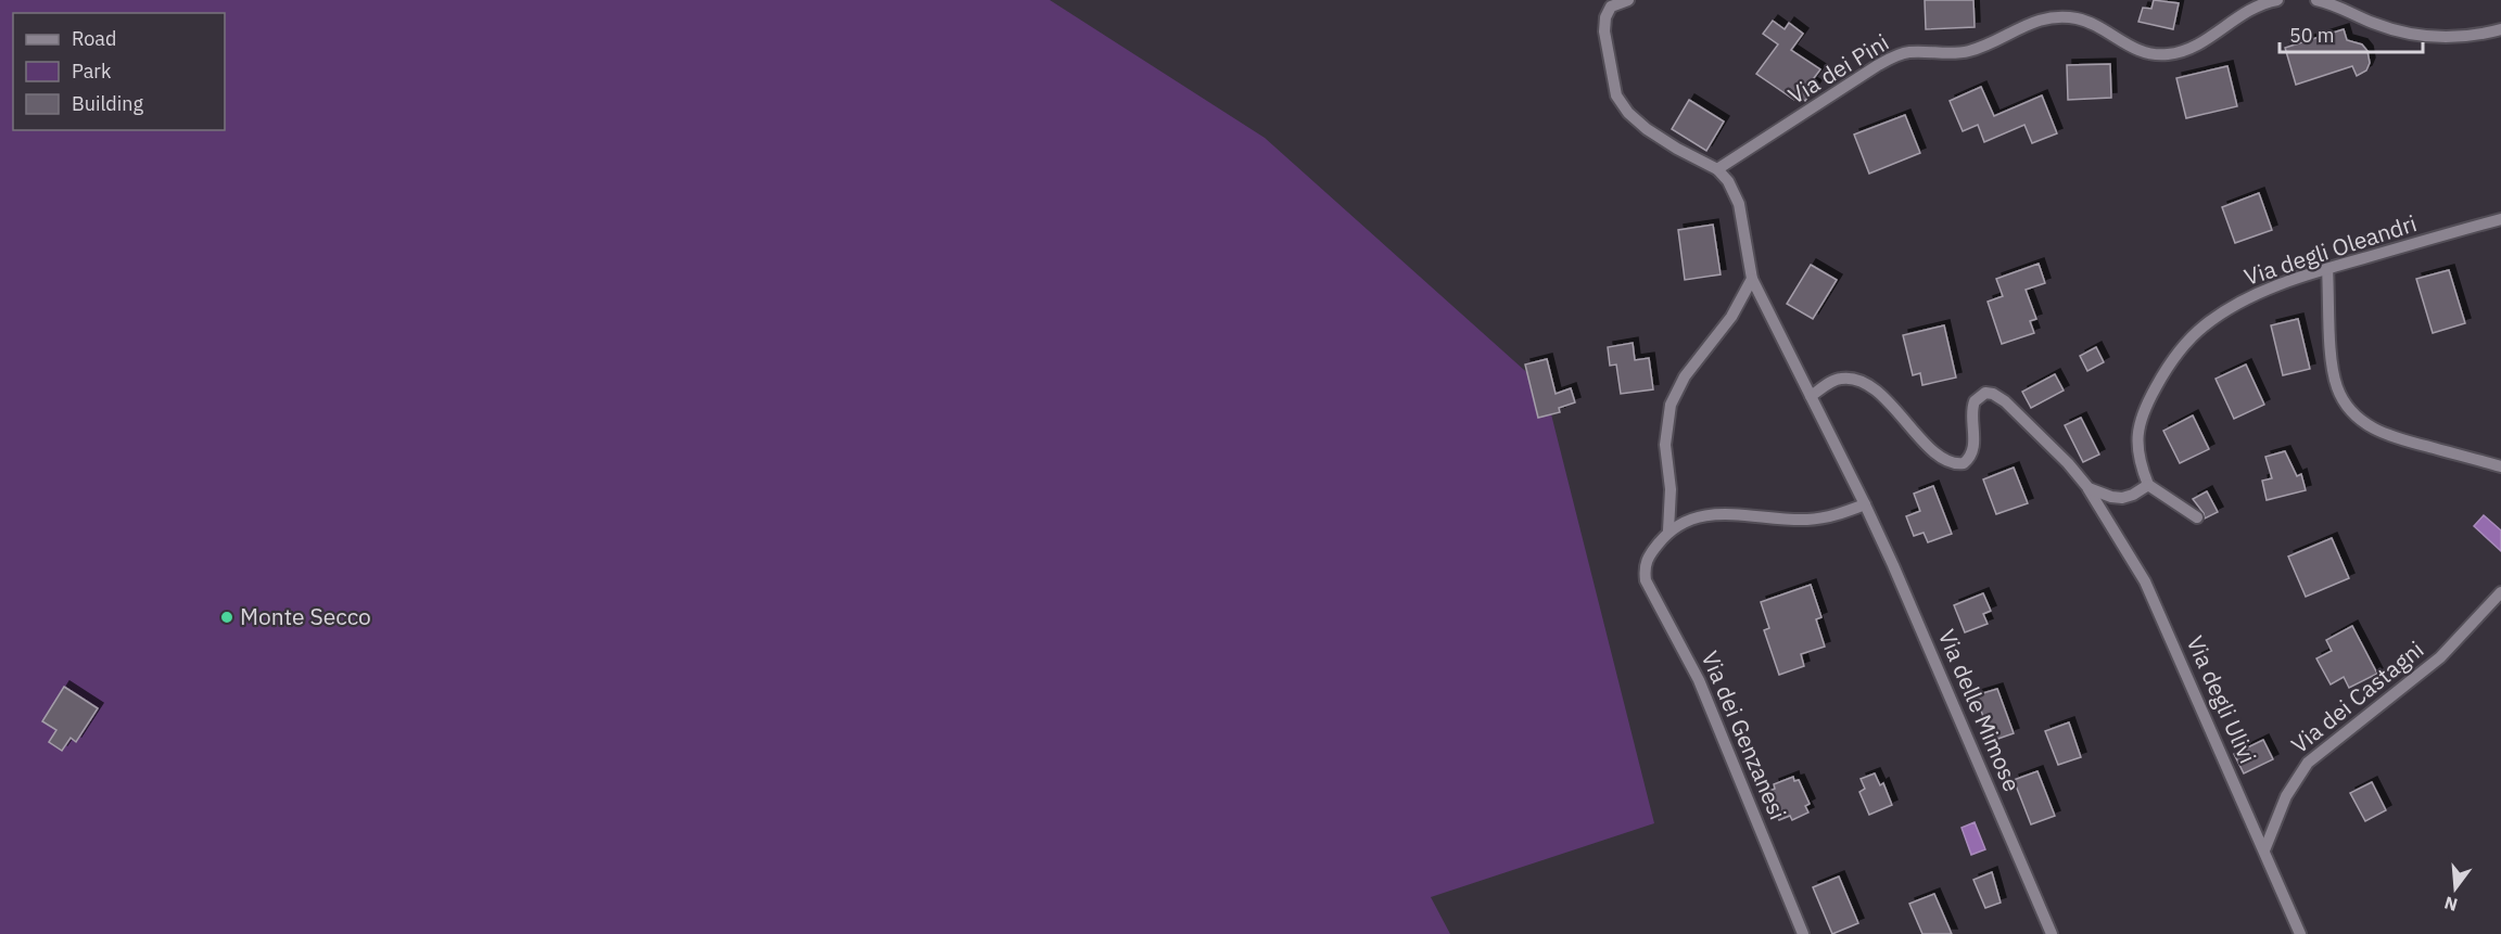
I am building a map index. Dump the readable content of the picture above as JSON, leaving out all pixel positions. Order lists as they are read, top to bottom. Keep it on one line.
{"streets":{"street":["Via dei Pini","Via degli Oleandri","Via dei Castagni","Via degli Ulivi","Via delle Mimose","Via dei Genzanesi"]},"crossings":[["Via dei Pini","Via delle Mimose"],["Via dei Castagni","Via degli Ulivi"],["Via degli Ulivi","Via delle Mimose"]],"places":["Monte Secco"],"legend":["Road","Park","Building"],"scale_bar":"50 m","north":"bottom"}
